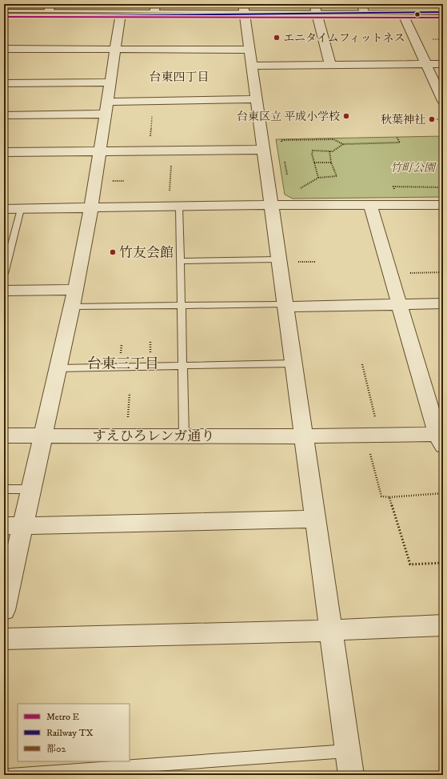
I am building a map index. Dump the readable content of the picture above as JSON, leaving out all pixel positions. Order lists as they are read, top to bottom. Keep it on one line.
{"streets":{"street":["すえひろレンガ通り"]},"districts":["台東四丁目","台東三丁目"],"parks":["竹町公園"],"places":["エニタイムフィットネス","台東区立 平成小学校","秋葉神社","竹友会館"],"lines":["rail line TX","transit line 都02","metro line E"],"legend":["Metro E","Railway TX","都02"]}
